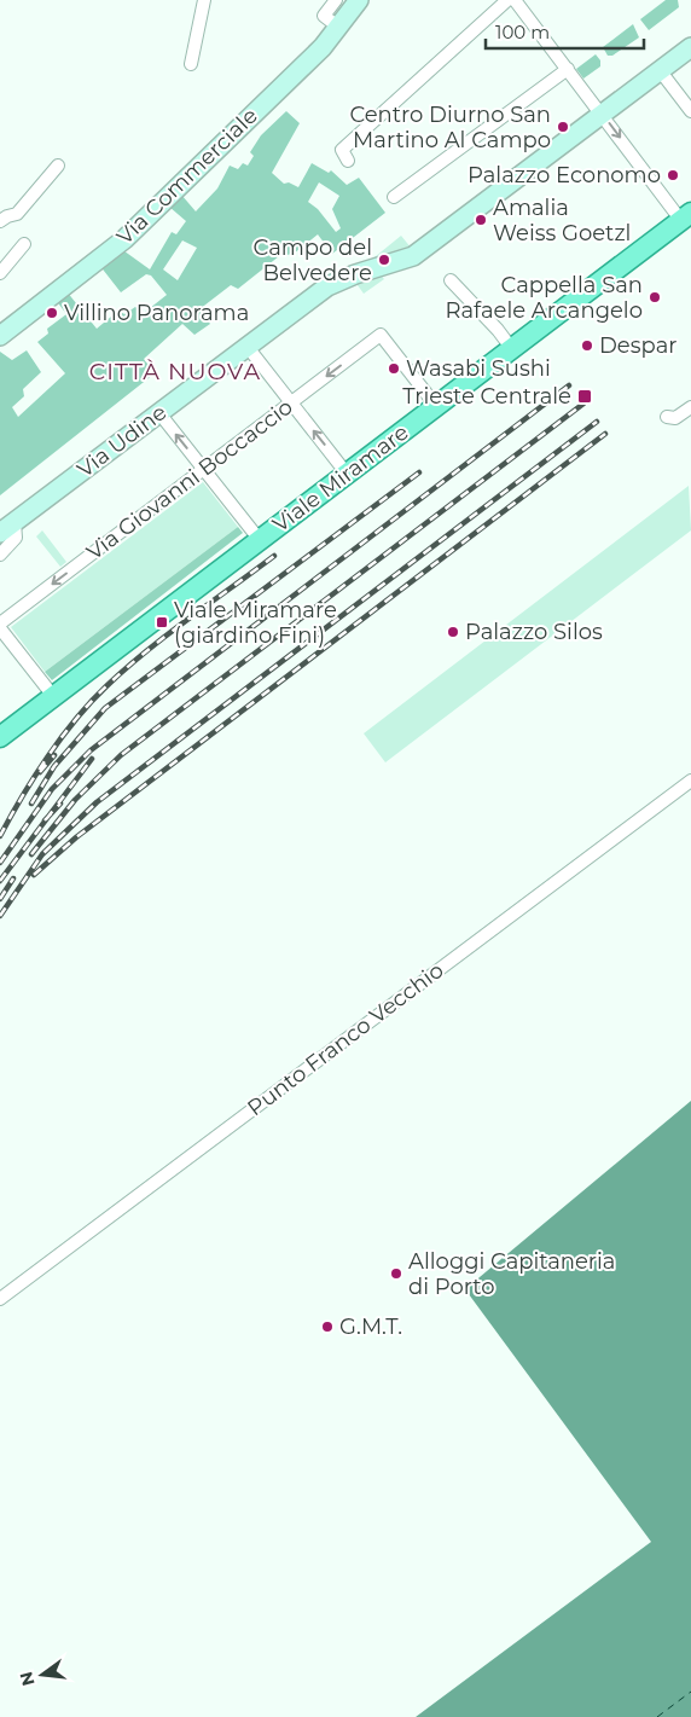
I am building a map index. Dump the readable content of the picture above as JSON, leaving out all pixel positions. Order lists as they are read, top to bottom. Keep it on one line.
{"streets":{"main road":["Via Commerciale","Via Udine","Viale Miramare"],"street":["Via Giovanni Boccaccio","Punto Franco Vecchio"]},"crossings":[["Viale Miramare","Via Giovanni Boccaccio"]],"one_way":["Via Giovanni Boccaccio"],"districts":["CITTÀ NUOVA"],"places":{"other":["Centro Diurno San Martino Al Campo","Palazzo Economo","Amalia Weiss Goetzl","Campo del Belvedere","Cappella San Rafaele Arcangelo","Villino Panorama","Despar","Wasabi Sushi","Palazzo Silos","Alloggi Capitaneria di Porto","G.M.T."],"transit":["Trieste Centrale","Viale Miramare (giardino Fini)"]},"scale_bar":"100 m","north":"left"}
